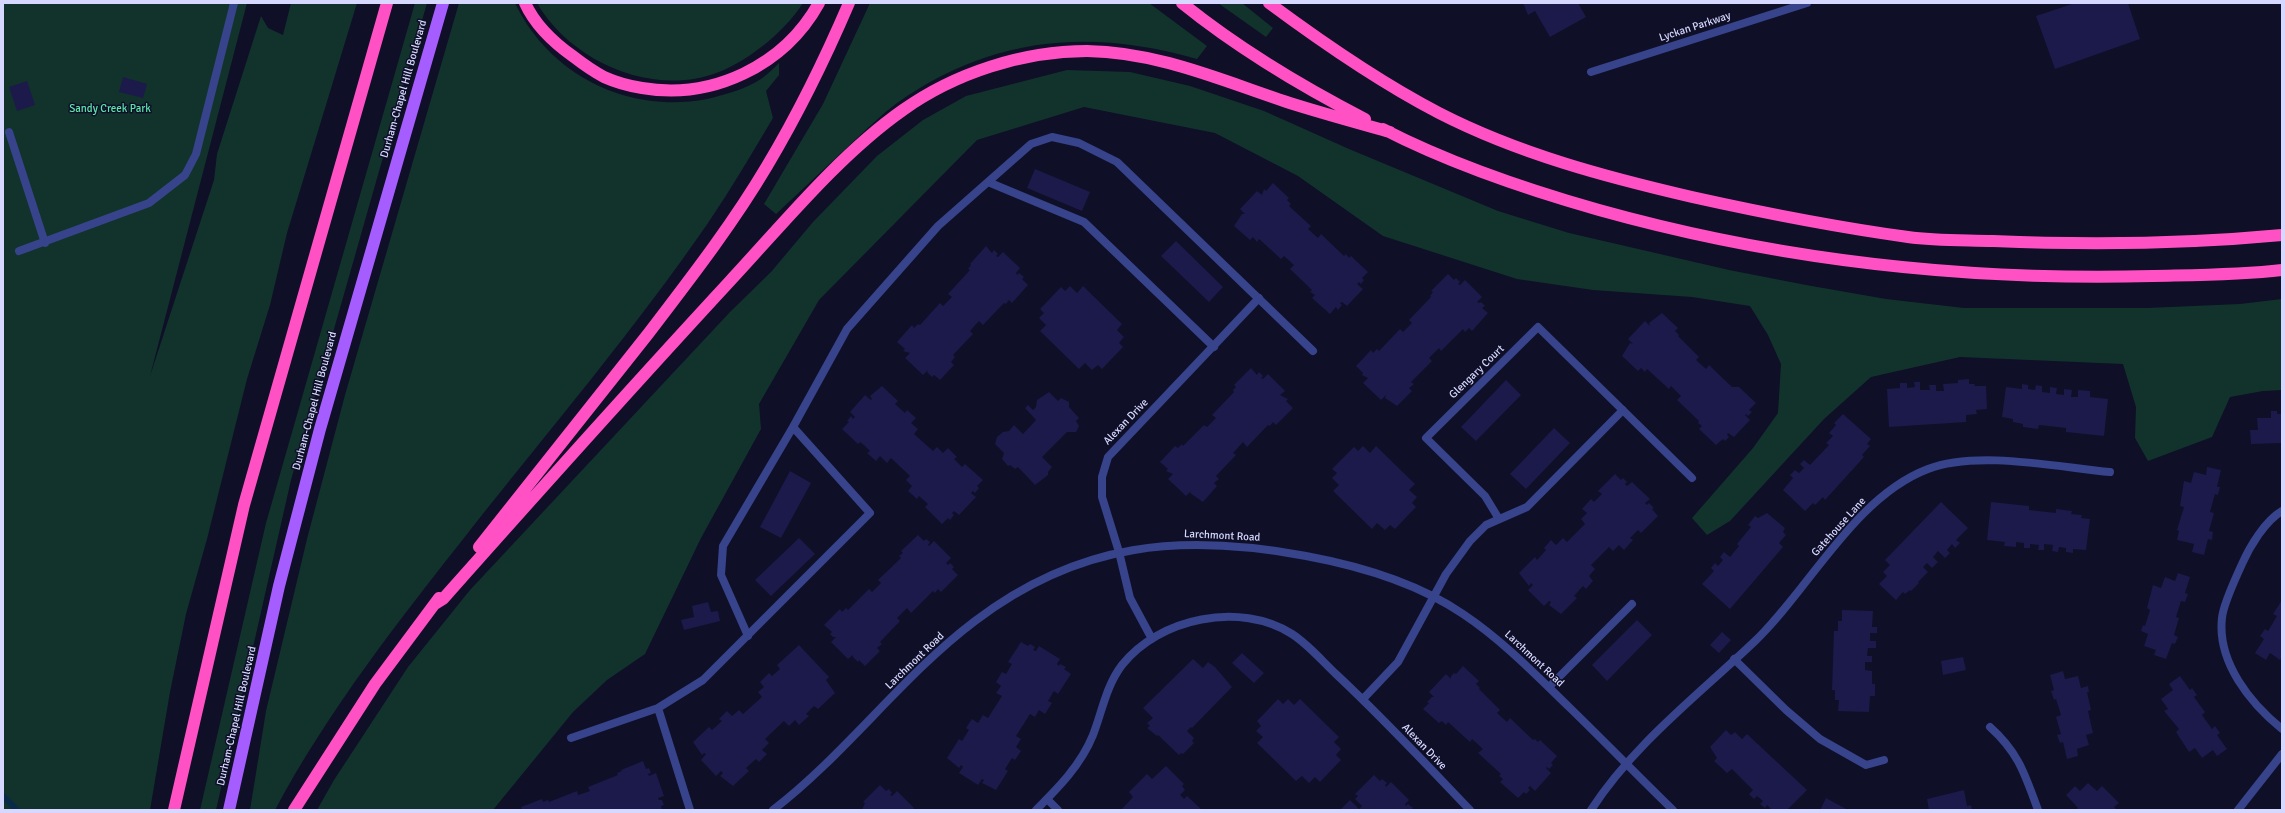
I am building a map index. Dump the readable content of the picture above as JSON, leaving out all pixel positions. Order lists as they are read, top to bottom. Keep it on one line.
{"streets":{"main road":["Durham-Chapel Hill Boulevard"],"street":["Lyckan Parkway","Glengary Court","Alexan Drive","Gatehouse Lane","Larchmont Road"]},"crossings":[["Alexan Drive","Larchmont Road"],["Gatehouse Lane","Larchmont Road"]],"parks":["Sandy Creek Park"]}
